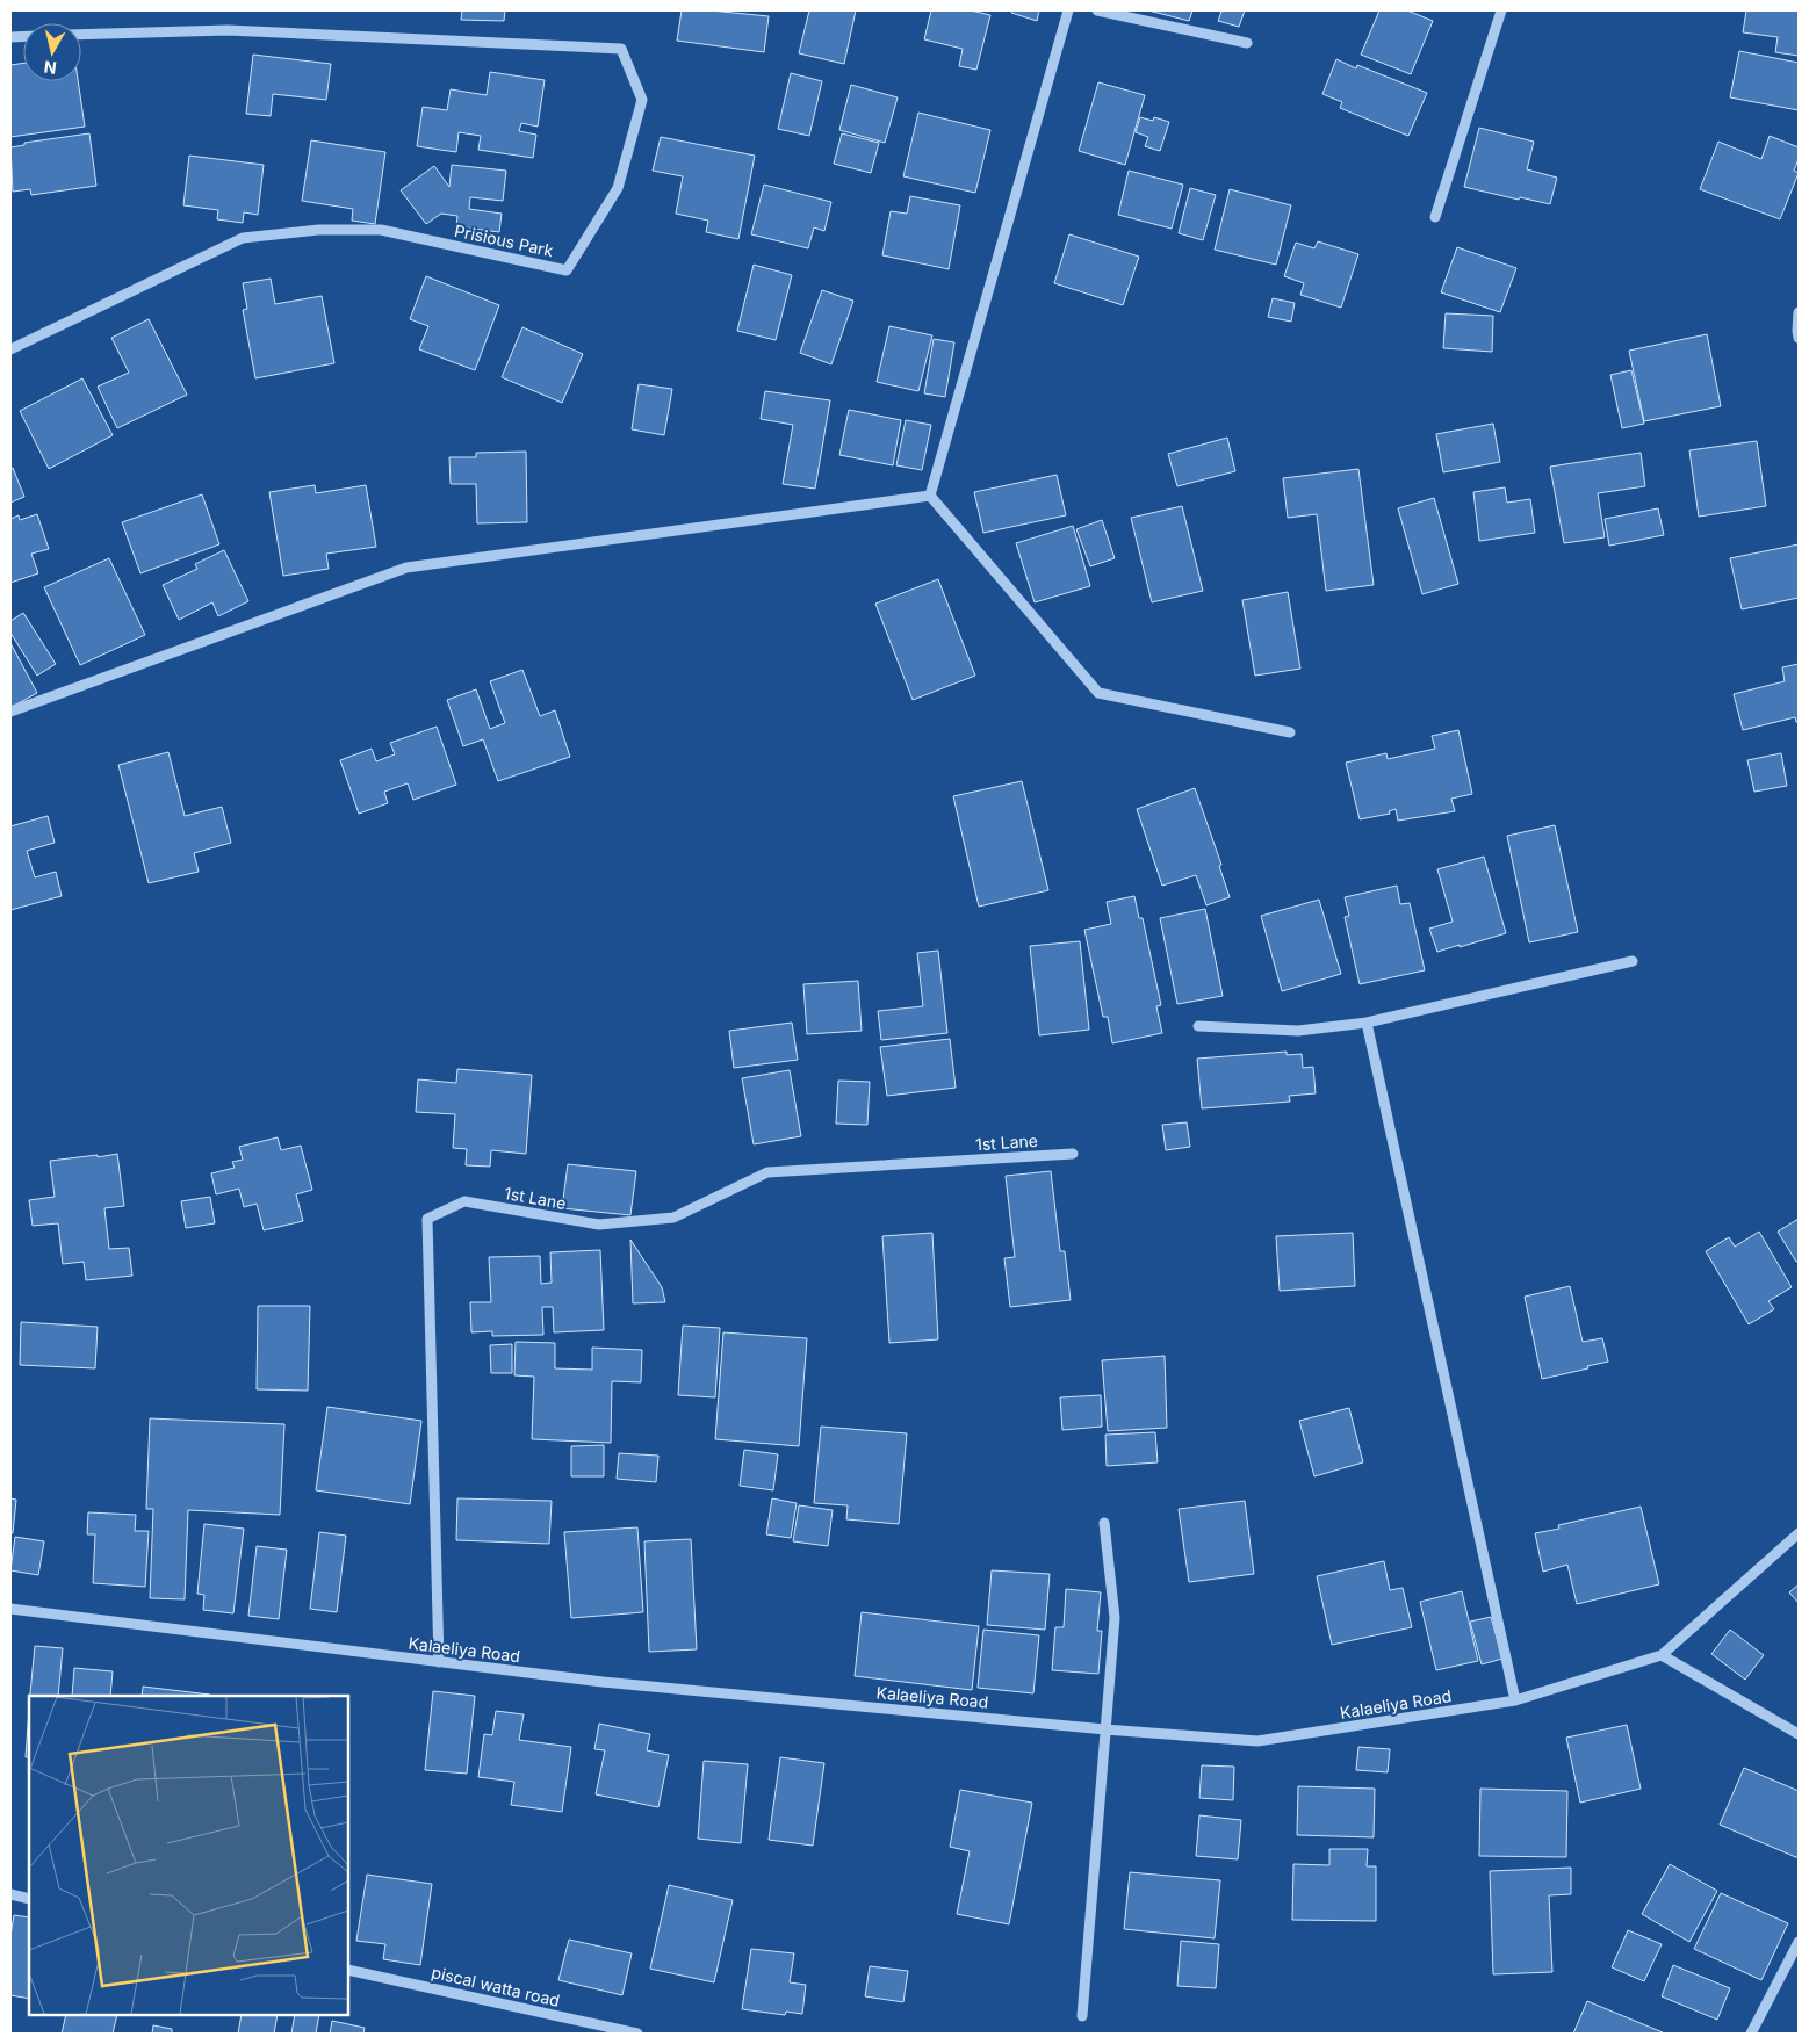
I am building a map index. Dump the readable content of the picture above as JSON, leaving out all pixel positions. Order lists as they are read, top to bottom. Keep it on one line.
{"streets":{"street":["Prisious Park","1st Lane","Kalaeliya Road","piscal watta road"]},"crossings":[["1st Lane","Kalaeliya Road"]],"north":"bottom"}
